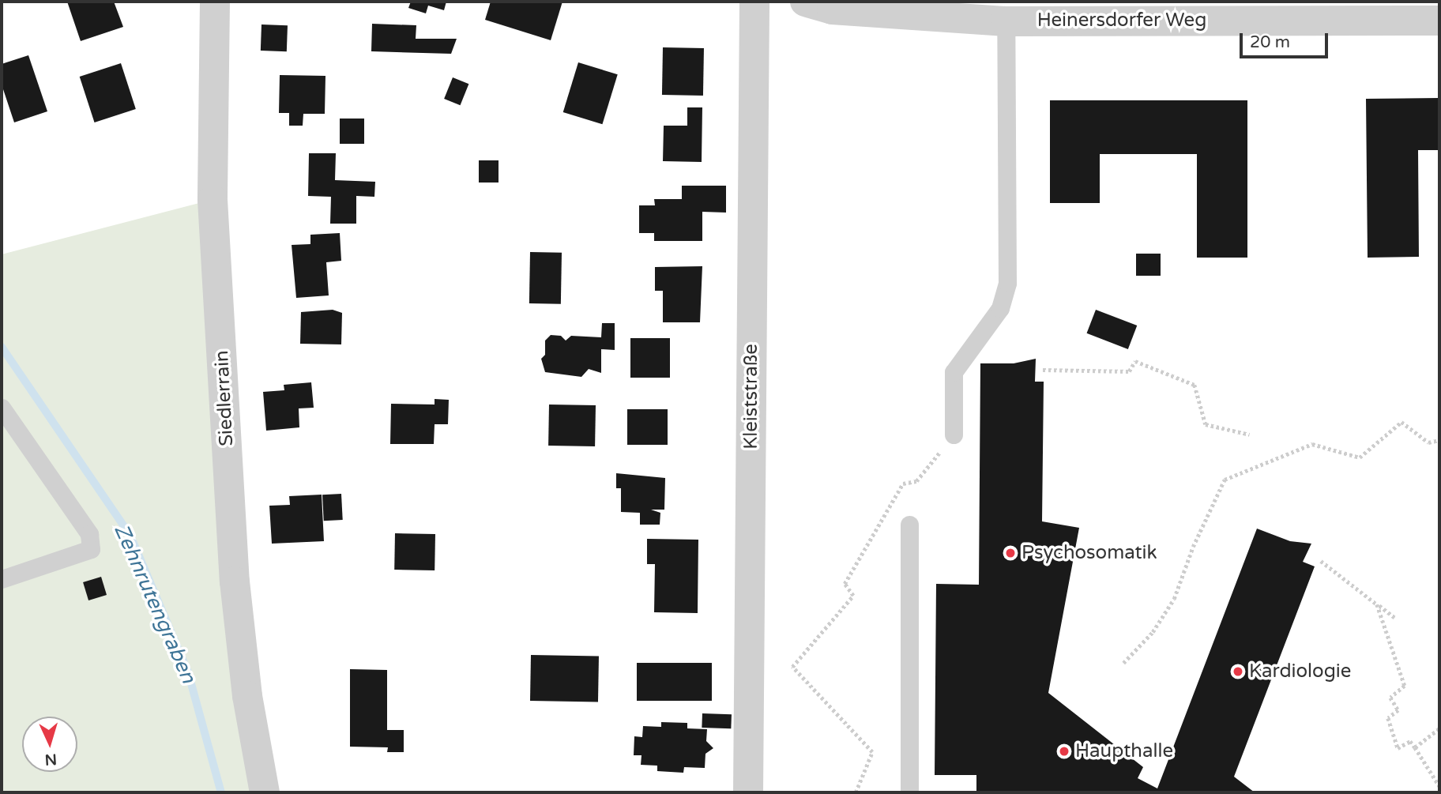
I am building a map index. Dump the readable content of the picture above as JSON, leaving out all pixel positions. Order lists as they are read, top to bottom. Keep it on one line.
{"streets":{"street":["Heinersdorfer Weg","Kleiststraße","Siedlerrain"]},"water":["Zehnrutengraben"],"places":["Psychosomatik","Kardiologie","Haupthalle"],"scale_bar":"20 m","north":"bottom"}
